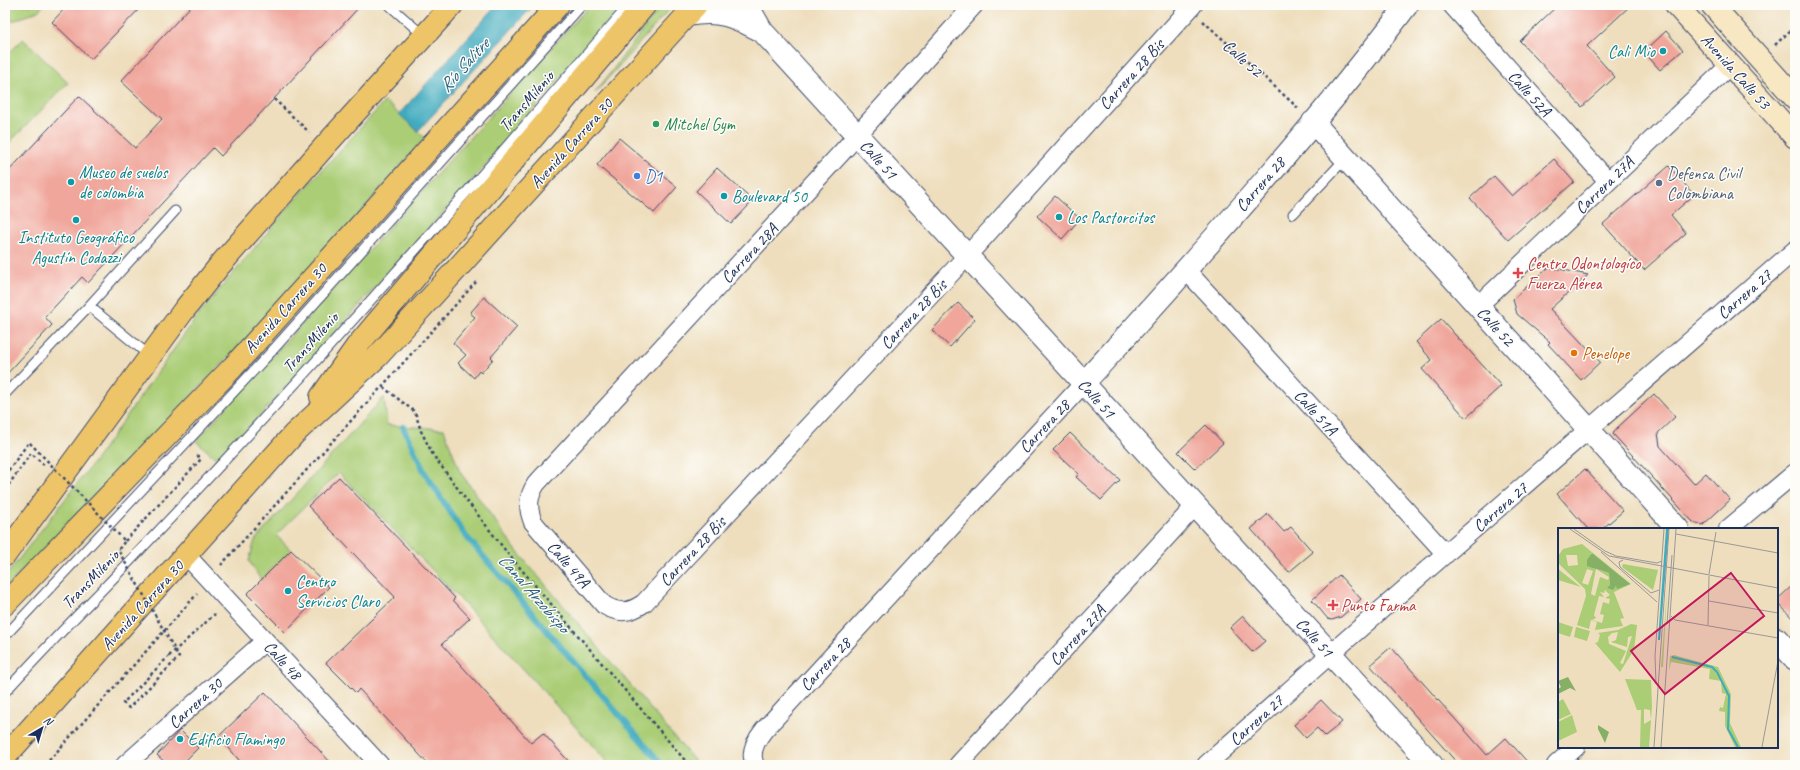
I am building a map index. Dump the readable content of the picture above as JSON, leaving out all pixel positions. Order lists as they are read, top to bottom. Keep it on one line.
{"streets":{"highway":["Avenida Carrera 30"],"main road":["Avenida Calle 53"],"street":["Calle 52","Carrera 28 Bis","Calle 52A","Calle 51","Carrera 28","Carrera 27A","Carrera 28A","Carrera 27","Calle 51A","Calle 49A","Calle 48","Carrera 30"],"lane":["TransMilenio"]},"crossings":[["Calle 52","Carrera 28 Bis"],["Calle 52","Carrera 28"],["Calle 52","Carrera 27A"],["Calle 52","Carrera 27"],["Avenida Calle 53","Carrera 27A"],["Carrera 28 Bis","Calle 51"],["Carrera 28 Bis","Calle 49A"],["Calle 52A","Carrera 27A"],["Avenida Carrera 30","Calle 51"],["Avenida Carrera 30","Calle 48"],["Calle 51","Carrera 28"],["Calle 51","Carrera 27A"],["Calle 51","Carrera 28A"],["Calle 51","Carrera 27"],["Carrera 28","Calle 51A"],["Carrera 28A","Calle 49A"],["Carrera 27","Calle 51A"],["Calle 48","Carrera 30"]],"water":["Río Salitre","Canal Arzobispo"],"places":{"other":["Cali Mio","Mitchel Gym","D1","Museo de suelos de colombia","Defensa Civil Colombiana","Boulevard 50","Los Pastorcitos","Instituto Geográfico Agustín Codazzi","Penelope","Centro Servicios Claro","Edificio Flamingo"],"health":["Centro Odontologíco Fuerza Aérea","Punto Farma"]},"north":"top right"}
